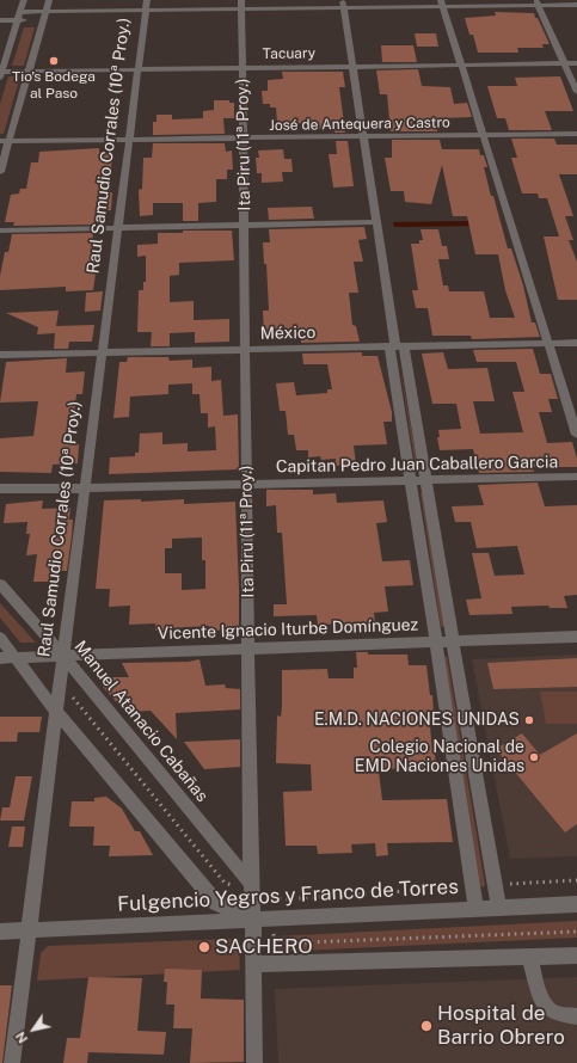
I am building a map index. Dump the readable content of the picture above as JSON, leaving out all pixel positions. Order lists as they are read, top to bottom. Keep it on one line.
{"streets":{"street":["Tacuary","José de Antequera y Castro","Ita Piru (11ª Proy.)","Raul Samudio Corrales (10ª Proy.)","México","Capitan Pedro Juan Caballero Garcia","Vicente Ignacio Iturbe Domínguez","Manuel Atanacio Cabañas","Fulgencio Yegros y Franco de Torres"]},"crossings":[["Tacuary","Ita Piru (11ª Proy.)"],["Tacuary","Raul Samudio Corrales (10ª Proy.)"],["José de Antequera y Castro","Ita Piru (11ª Proy.)"],["José de Antequera y Castro","Raul Samudio Corrales (10ª Proy.)"],["Ita Piru (11ª Proy.)","México"],["Ita Piru (11ª Proy.)","Capitan Pedro Juan Caballero Garcia"],["Ita Piru (11ª Proy.)","Vicente Ignacio Iturbe Domínguez"],["Ita Piru (11ª Proy.)","Manuel Atanacio Cabañas"],["Ita Piru (11ª Proy.)","Fulgencio Yegros y Franco de Torres"],["Raul Samudio Corrales (10ª Proy.)","México"],["Raul Samudio Corrales (10ª Proy.)","Capitan Pedro Juan Caballero Garcia"],["Raul Samudio Corrales (10ª Proy.)","Vicente Ignacio Iturbe Domínguez"],["Raul Samudio Corrales (10ª Proy.)","Manuel Atanacio Cabañas"],["Raul Samudio Corrales (10ª Proy.)","Fulgencio Yegros y Franco de Torres"],["Vicente Ignacio Iturbe Domínguez","Manuel Atanacio Cabañas"]],"places":["Tio's Bodega al Paso","E.M.D. NACIONES UNIDAS","Colegio Nacional de EMD Naciones Unidas","SACHERO","Hospital de Barrio Obrero"],"north":"bottom left"}
